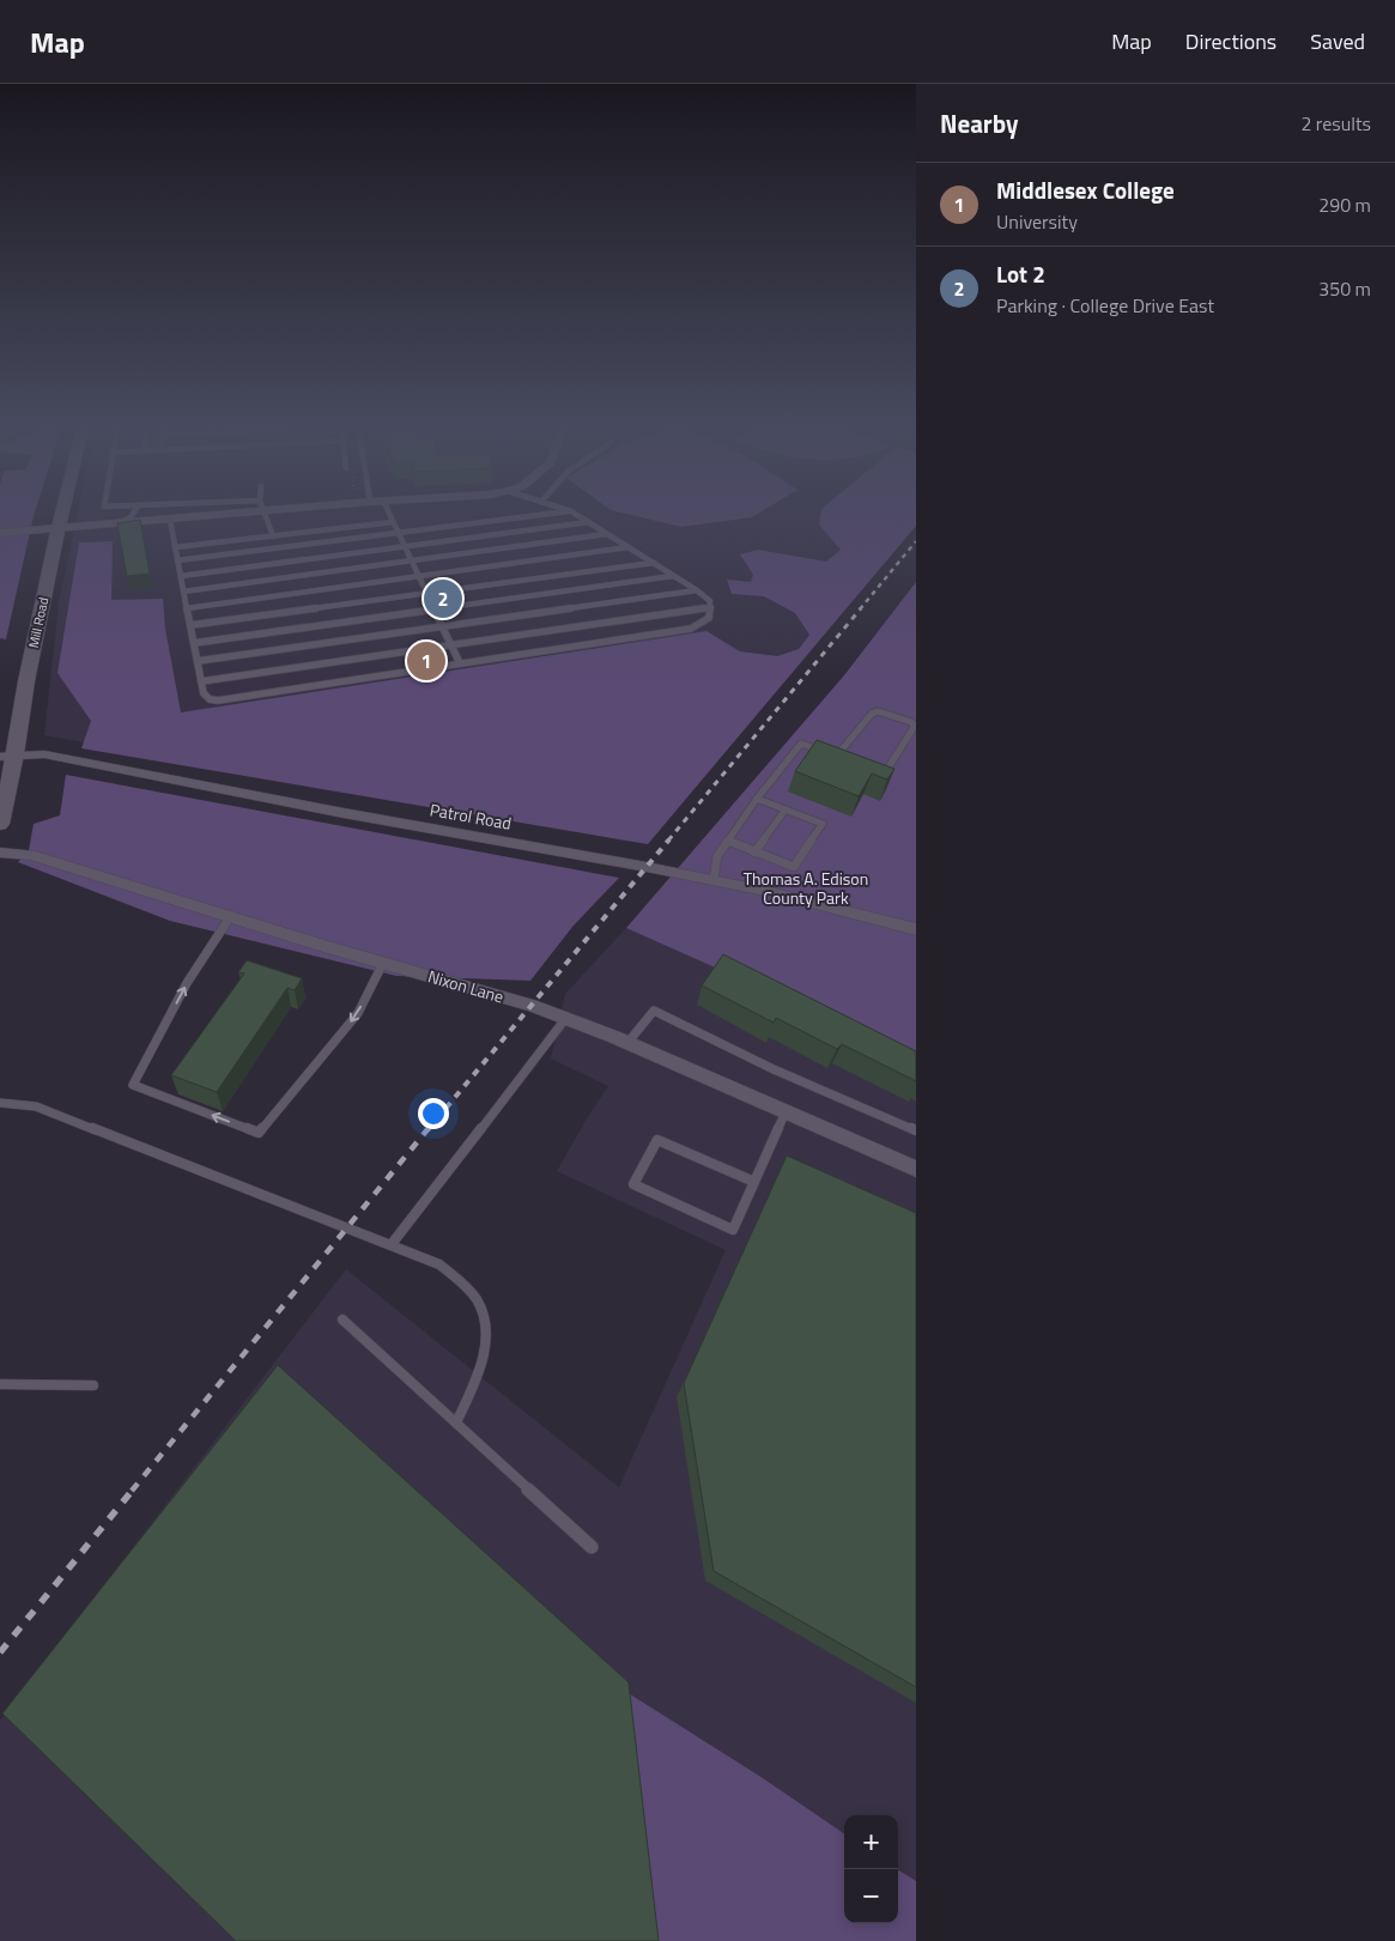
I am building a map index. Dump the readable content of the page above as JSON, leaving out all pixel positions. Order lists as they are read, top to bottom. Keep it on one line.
{"streets":{"street":["Mill Road","Patrol Road","Nixon Lane"]},"crossings":[["Mill Road","Patrol Road"]],"parks":["Thomas A. Edison County Park"],"page":{"header":"Map","nav":["Map","Directions","Saved"],"heading":["Nearby","2 results"],"list":[{"mark":"1","name":"Middlesex College","note":"University","value":"290 m"},{"mark":"2","name":"Lot 2","note":"Parking · College Drive East","value":"350 m"}],"pins":["2","1"],"map_buttons":["+","−"]}}
